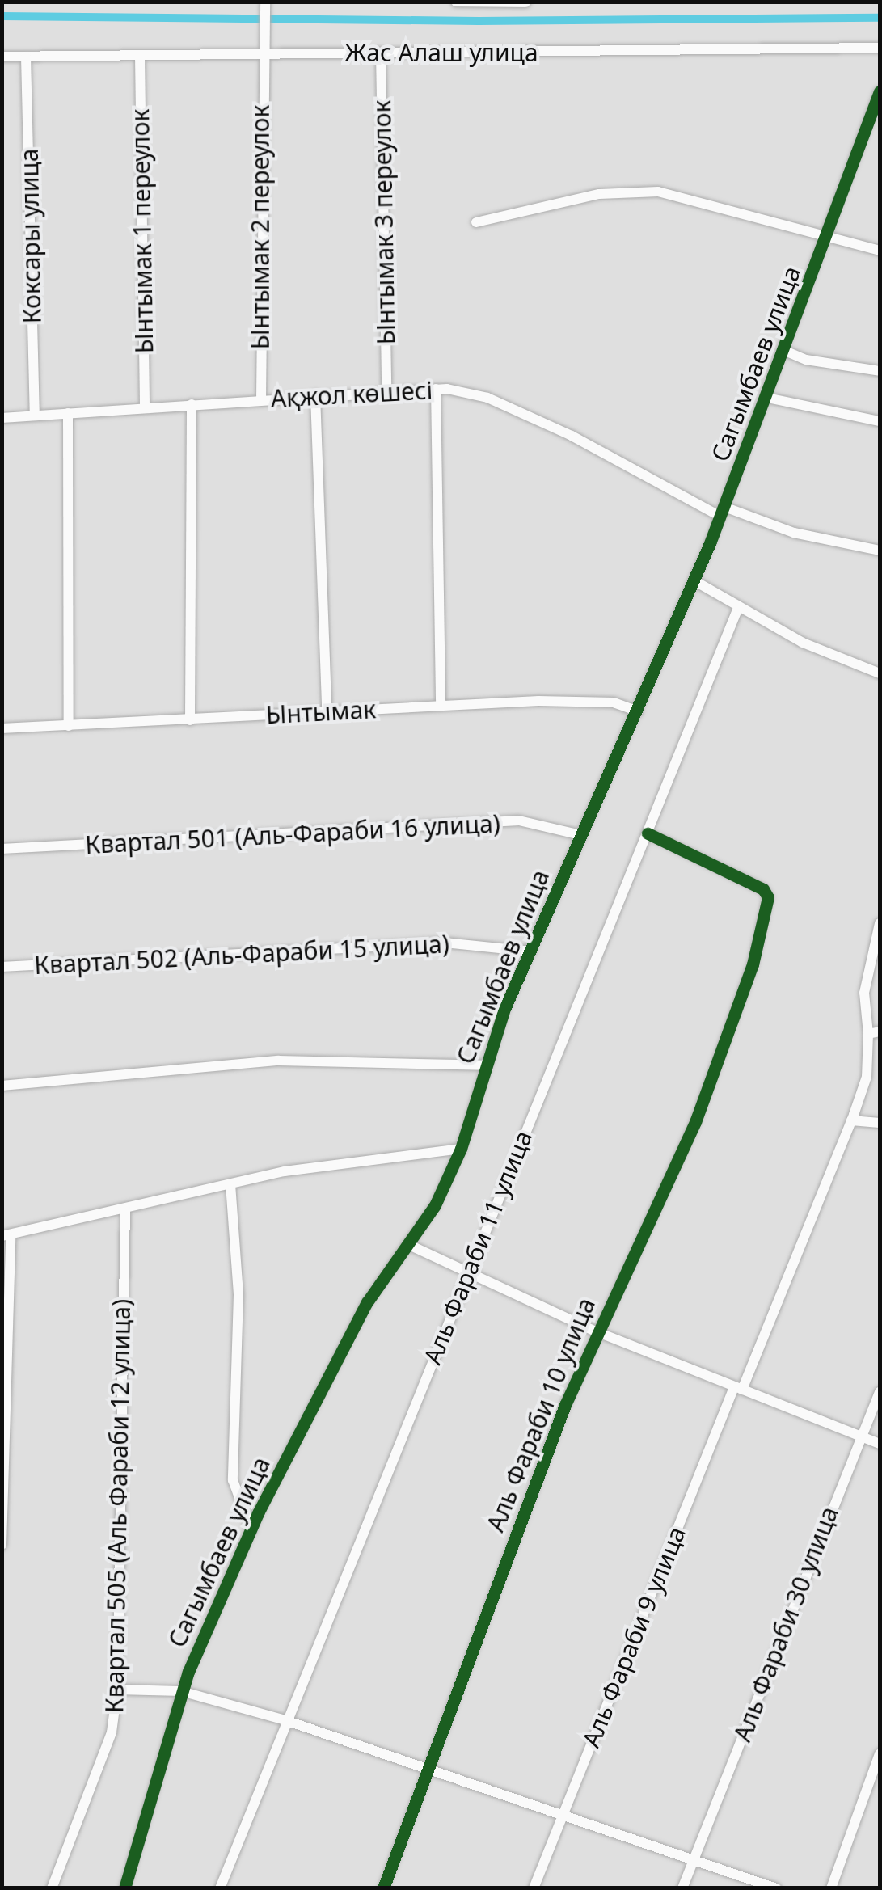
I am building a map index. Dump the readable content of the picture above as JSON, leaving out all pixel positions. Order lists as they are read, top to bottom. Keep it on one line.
{"streets":{"street":["Жас Алаш улица","Ынтымак 3 переулок","Ынтымак 2 переулок","Ынтымак 1 переулок","Коксары улица","Сагымбаев улица","Ақжол көшесі","Ынтымак","Квартал 501 (Аль-Фараби 16 улица)","Квартал 502 (Аль-Фараби 15 улица)","Аль Фараби 11 улица","Аль Фараби 10 улица","Квартал 505 (Аль Фараби 12 улица)","Аль Фараби 30 улица","Аль Фараби 9 улица"]},"crossings":[["Жас Алаш улица","Ынтымак 3 переулок"],["Жас Алаш улица","Ынтымак 2 переулок"],["Жас Алаш улица","Ынтымак 1 переулок"],["Жас Алаш улица","Коксары улица"],["Ынтымак 3 переулок","Ақжол көшесі"],["Ынтымак 2 переулок","Ақжол көшесі"],["Ынтымак 1 переулок","Ақжол көшесі"],["Коксары улица","Ақжол көшесі"],["Сагымбаев улица","Ақжол көшесі"],["Сагымбаев улица","Ынтымак"],["Сагымбаев улица","Квартал 501 (Аль-Фараби 16 улица)"],["Сагымбаев улица","Квартал 502 (Аль-Фараби 15 улица)"],["Аль Фараби 11 улица","Аль Фараби 10 улица"]]}
